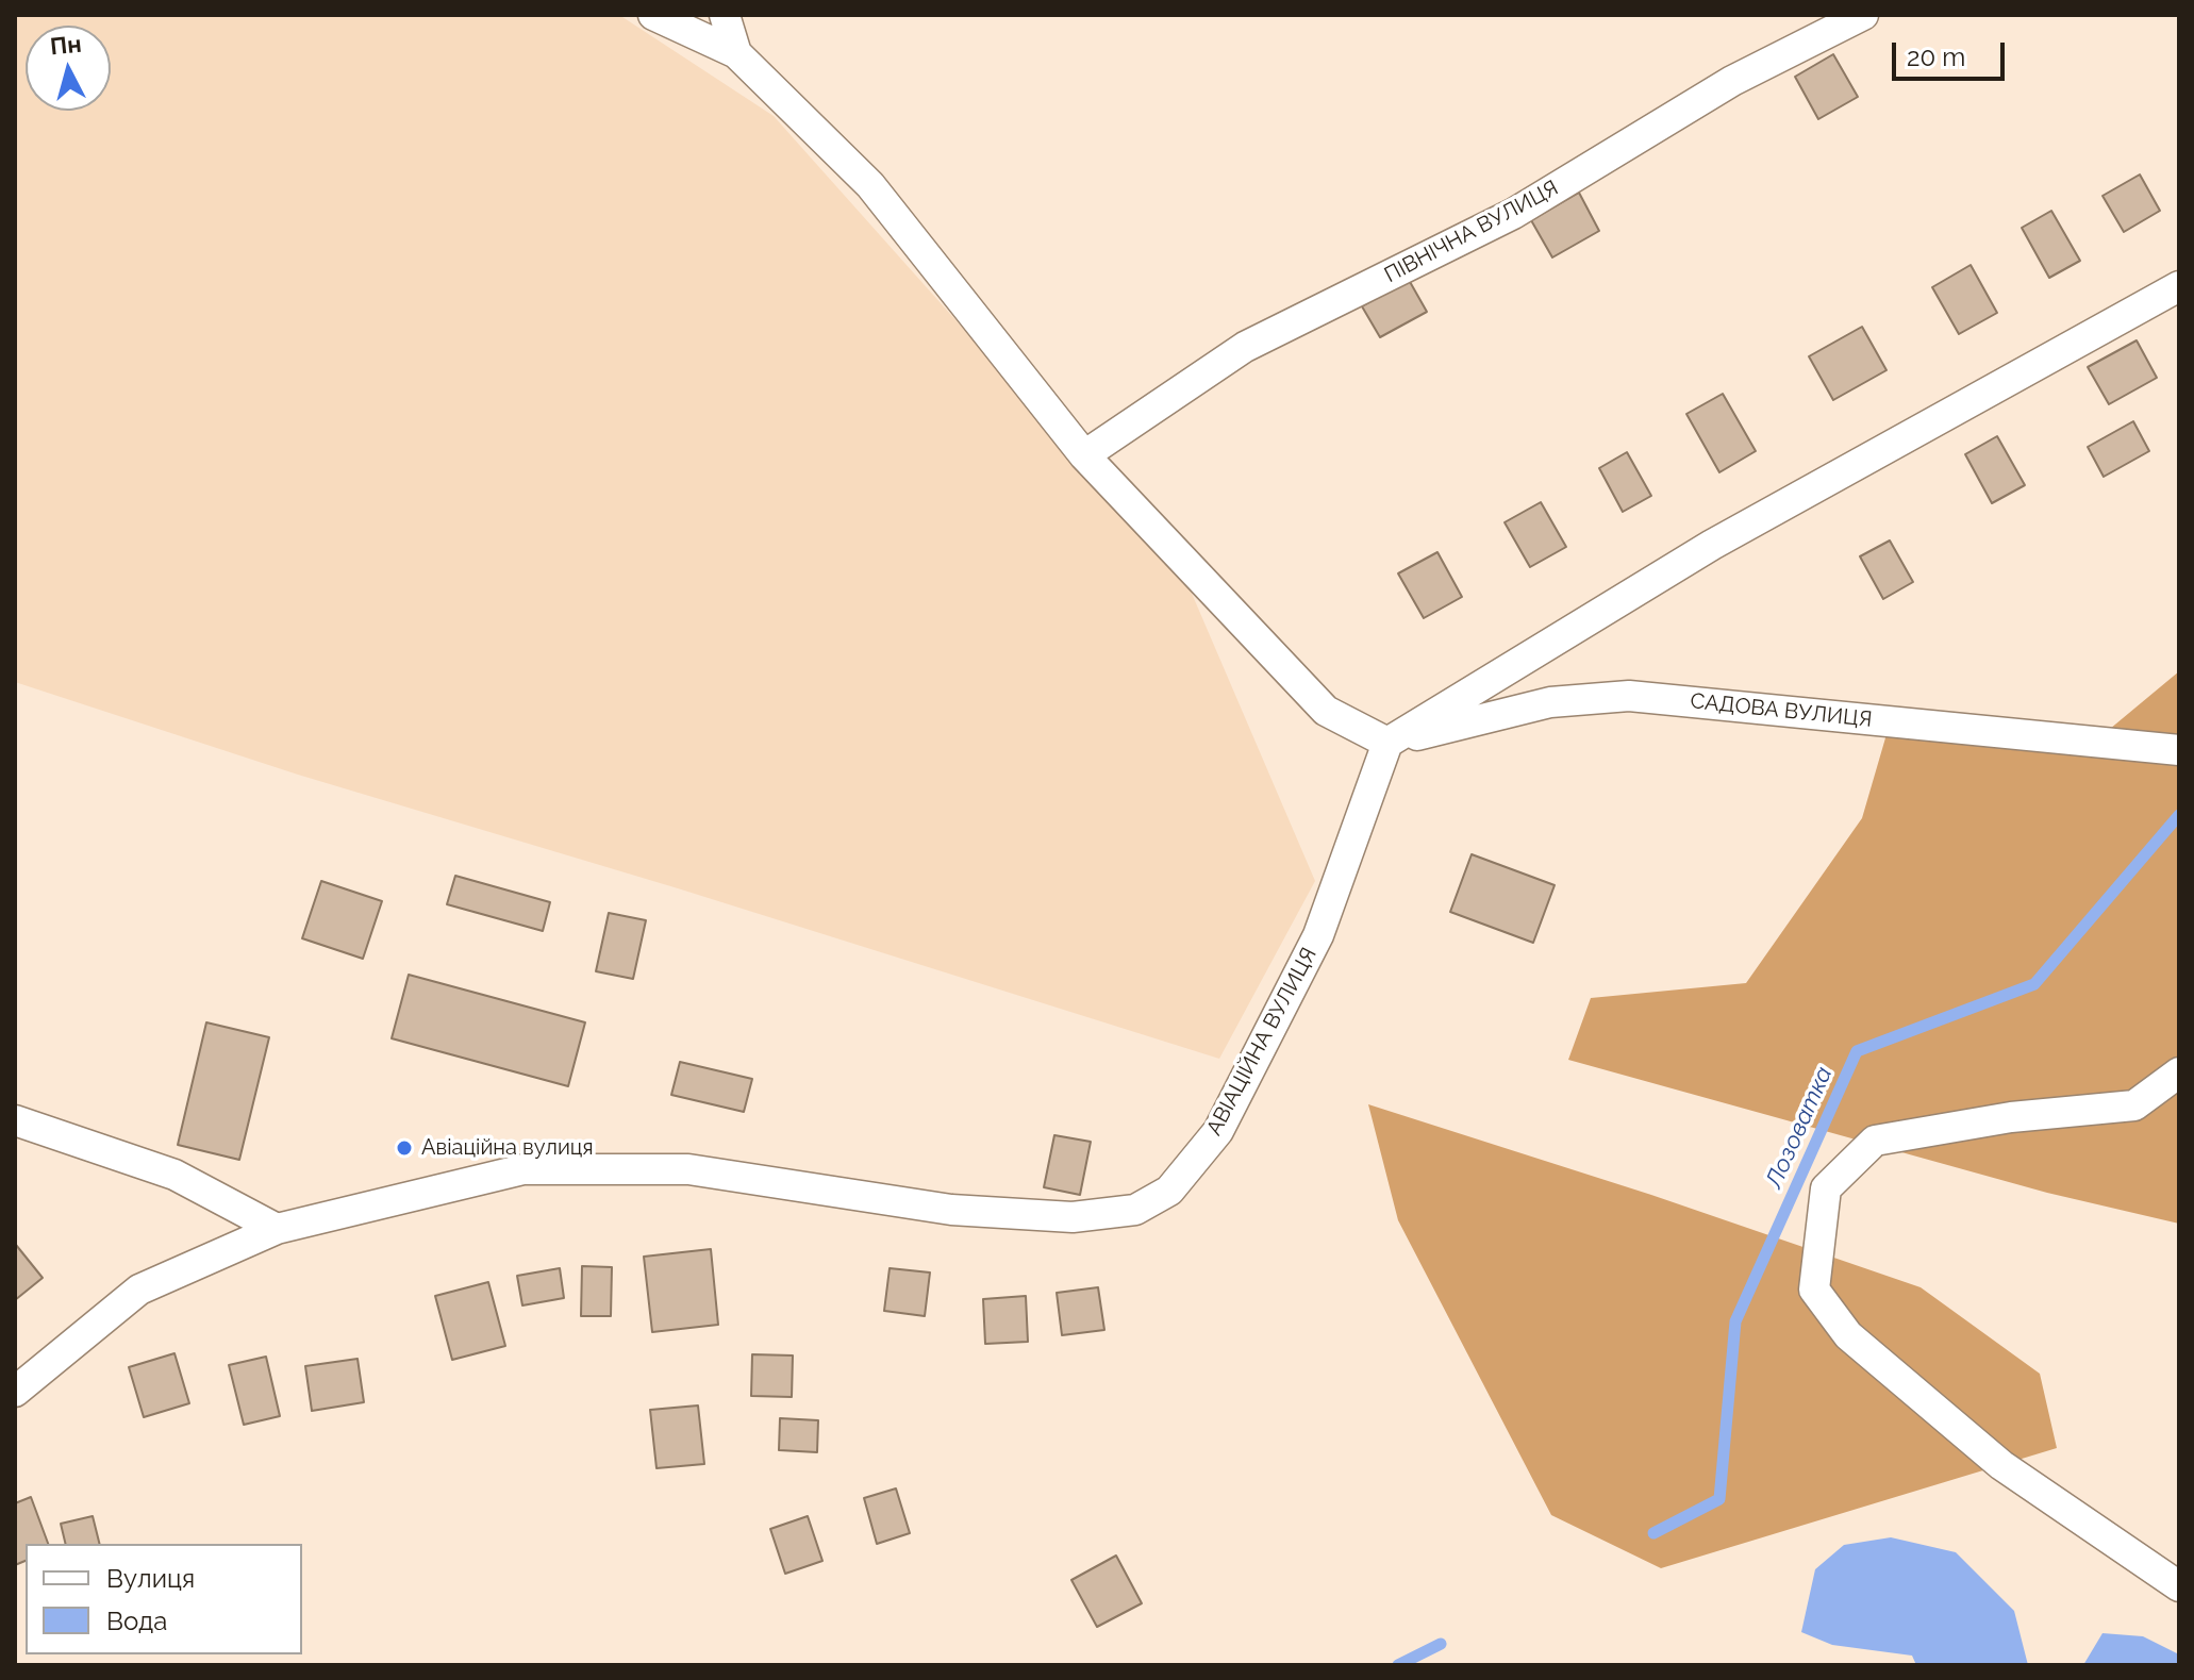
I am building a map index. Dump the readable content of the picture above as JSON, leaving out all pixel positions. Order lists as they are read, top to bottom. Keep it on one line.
{"streets":{"street":["ПІВНІЧНА ВУЛИЦЯ","САДОВА ВУЛИЦЯ","АВІАЦІЙНА ВУЛИЦЯ"]},"crossings":[["САДОВА ВУЛИЦЯ","АВІАЦІЙНА ВУЛИЦЯ"]],"water":["Лозоватка"],"places":["Авіаційна вулиця"],"legend":["Вулиця","Вода"],"scale_bar":"20 m","north":"top"}
